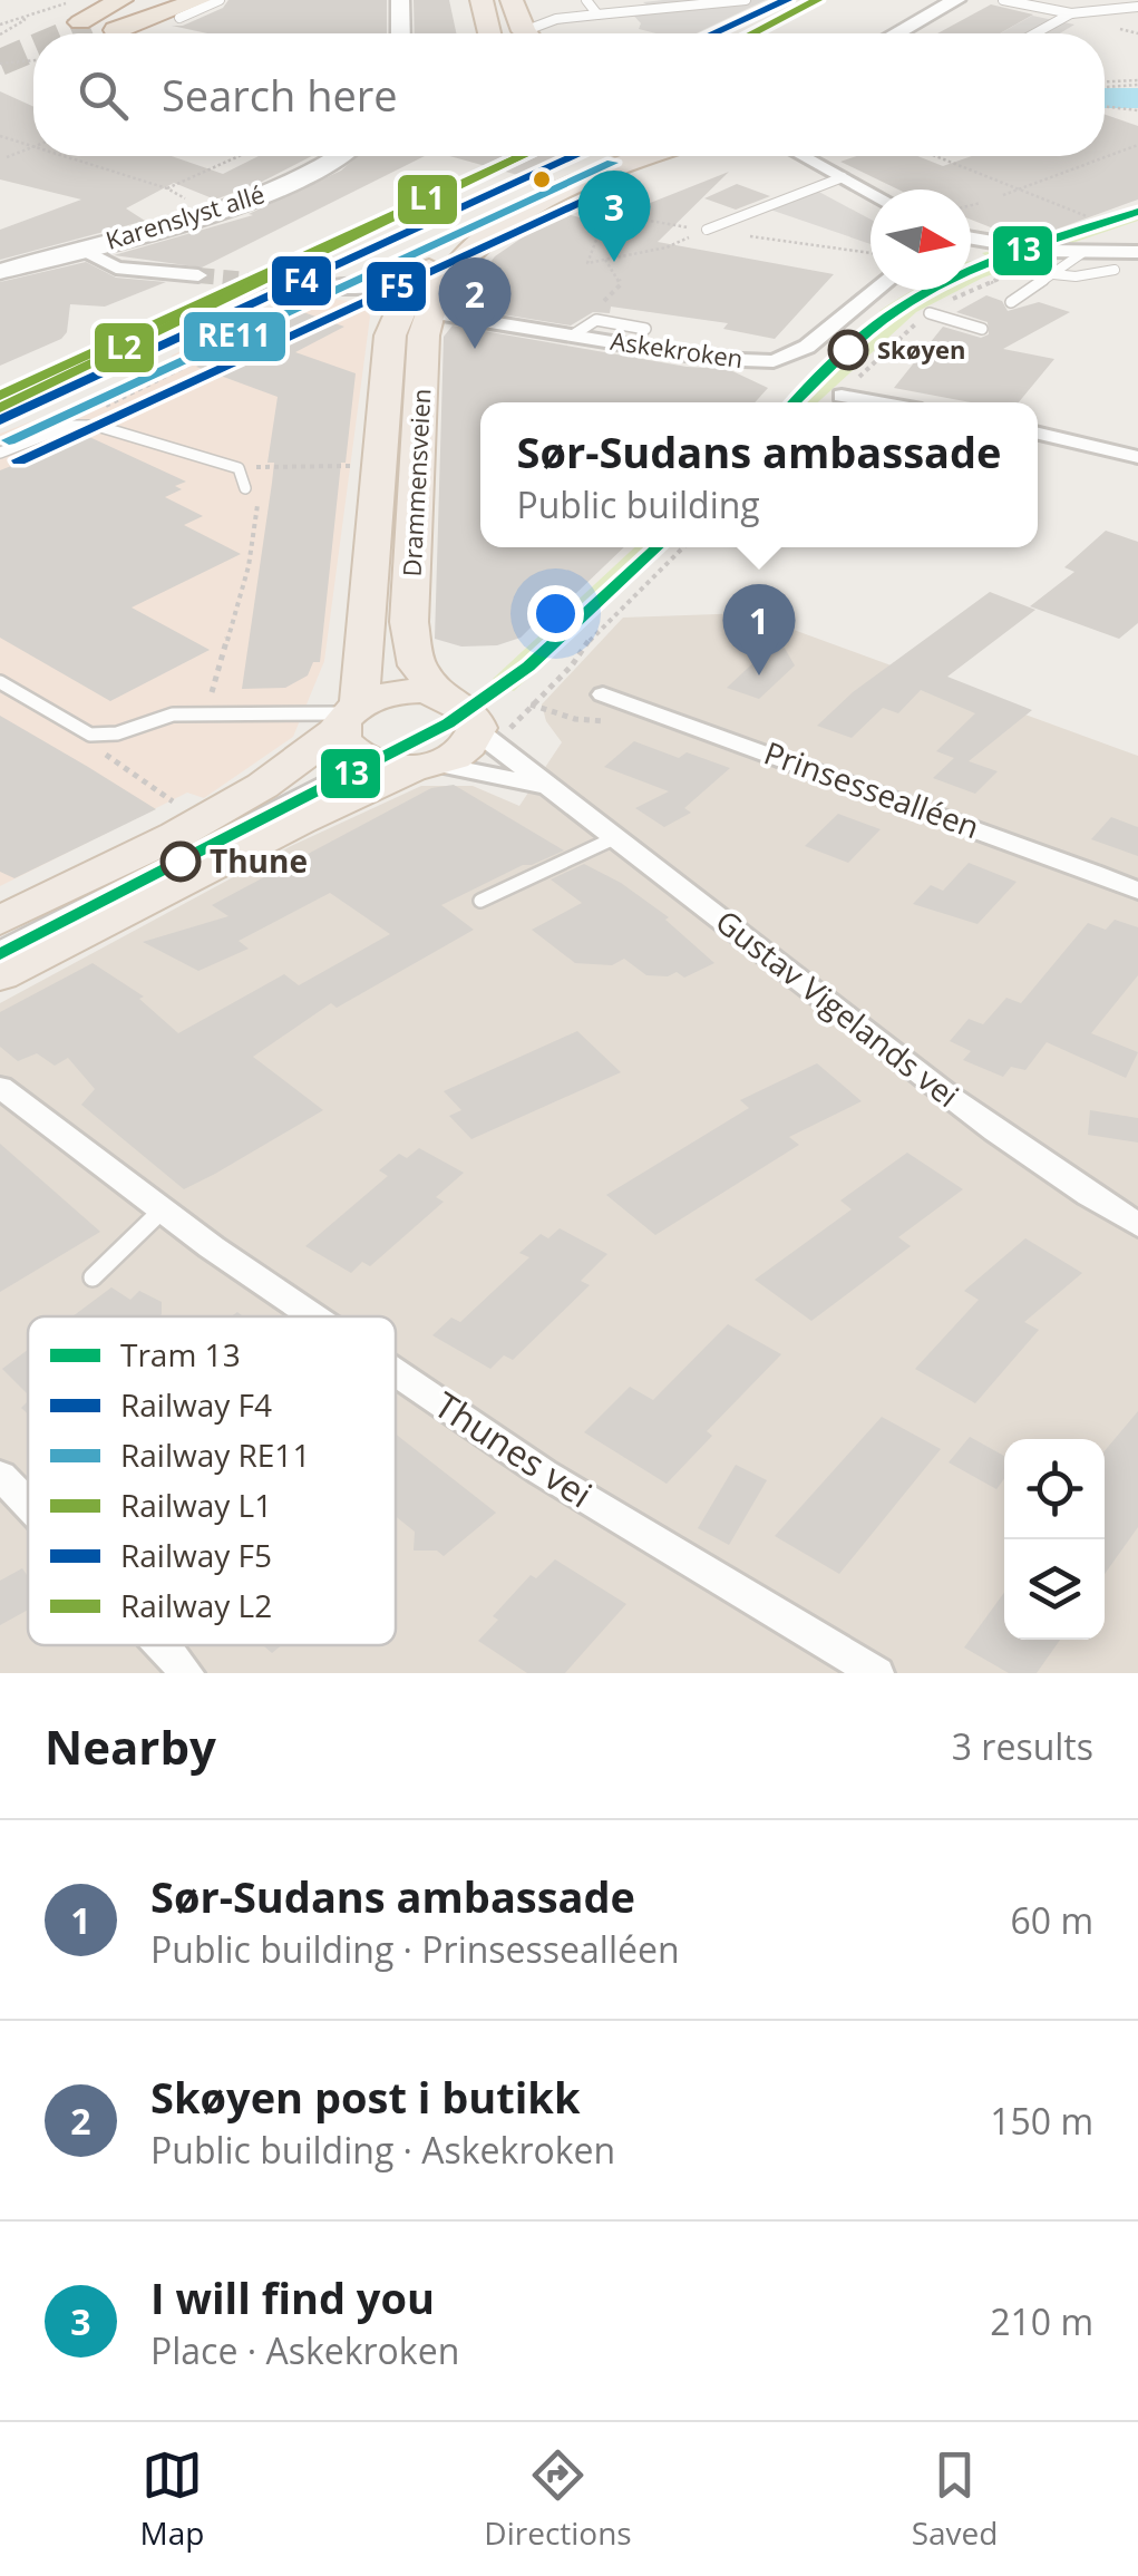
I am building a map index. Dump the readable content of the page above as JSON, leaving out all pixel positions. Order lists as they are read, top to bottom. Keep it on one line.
{"streets":{"main road":["Drammensveien"],"street":["Karenslyst allé","Askekroken","Prinsessealléen","Gustav Vigelands vei","Thunes vei"]},"crossings":[["Askekroken","Drammensveien"],["Drammensveien","Gustav Vigelands vei"]],"places":["Skøyen","Thune"],"lines":["rail line F4","rail line L2","rail line L1","rail line RE11","rail line F5","tram line 13"],"legend":["Tram 13","Railway F4","Railway RE11","Railway L1","Railway F5","Railway L2"],"north":"right","page":{"search":"Search here","pins":["3","2","1"],"popup":["Sør-Sudans ambassade","Public building"],"heading":["Nearby","3 results"],"list":[{"mark":"1","name":"Sør-Sudans ambassade","note":"Public building · Prinsessealléen","value":"60 m"},{"mark":"2","name":"Skøyen post i butikk","note":"Public building · Askekroken","value":"150 m"},{"mark":"3","name":"I will find you","note":"Place · Askekroken","value":"210 m"}],"nav":["Map","Directions","Saved"]}}
